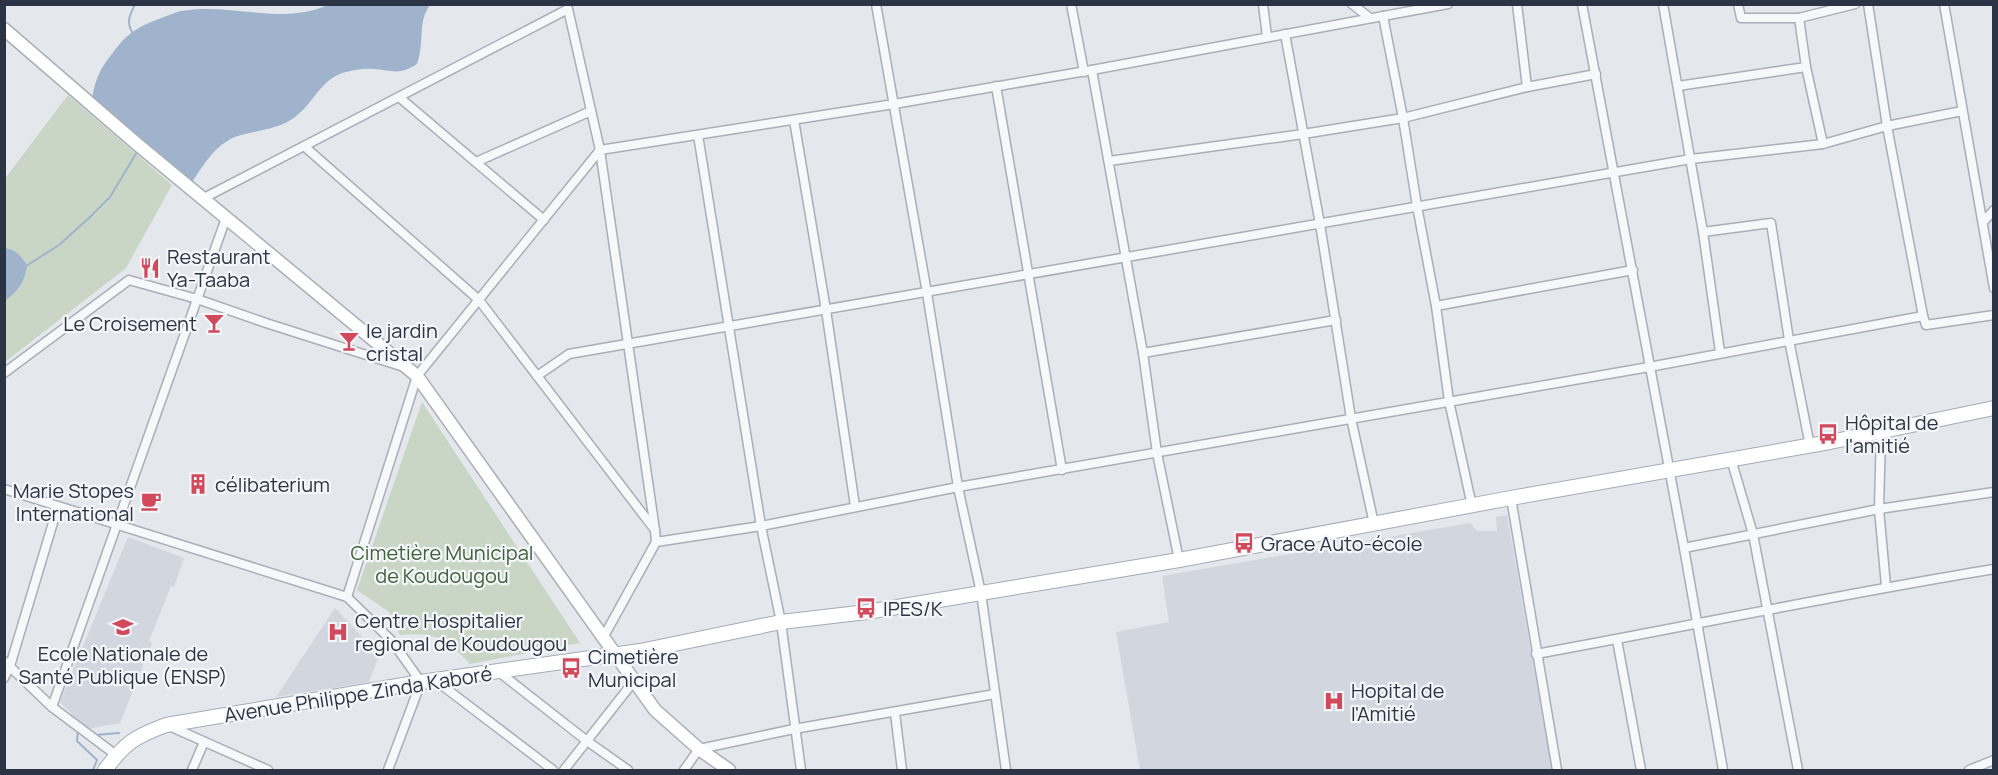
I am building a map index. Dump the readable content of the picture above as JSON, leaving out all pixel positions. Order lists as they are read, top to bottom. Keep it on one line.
{"streets":{"main road":["Avenue Philippe Zinda Kaboré"]},"parks":["Cimetière Municipal de Koudougou"],"places":{"restaurant":["Restaurant Ya-Taaba"],"bar":["Le Croisement","le jardin cristal"],"bus stop":["Hôpital de l'amitié","Grace Auto-école","IPES/K","Cimetière Municipal"],"building":["célibaterium"],"cafe":["Marie Stopes International"],"school or university":["Ecole Nationale de Santé Publique (ENSP)"],"hospital":["Centre Hospitalier regional de Koudougou","Hopital de l'Amitié"]}}
